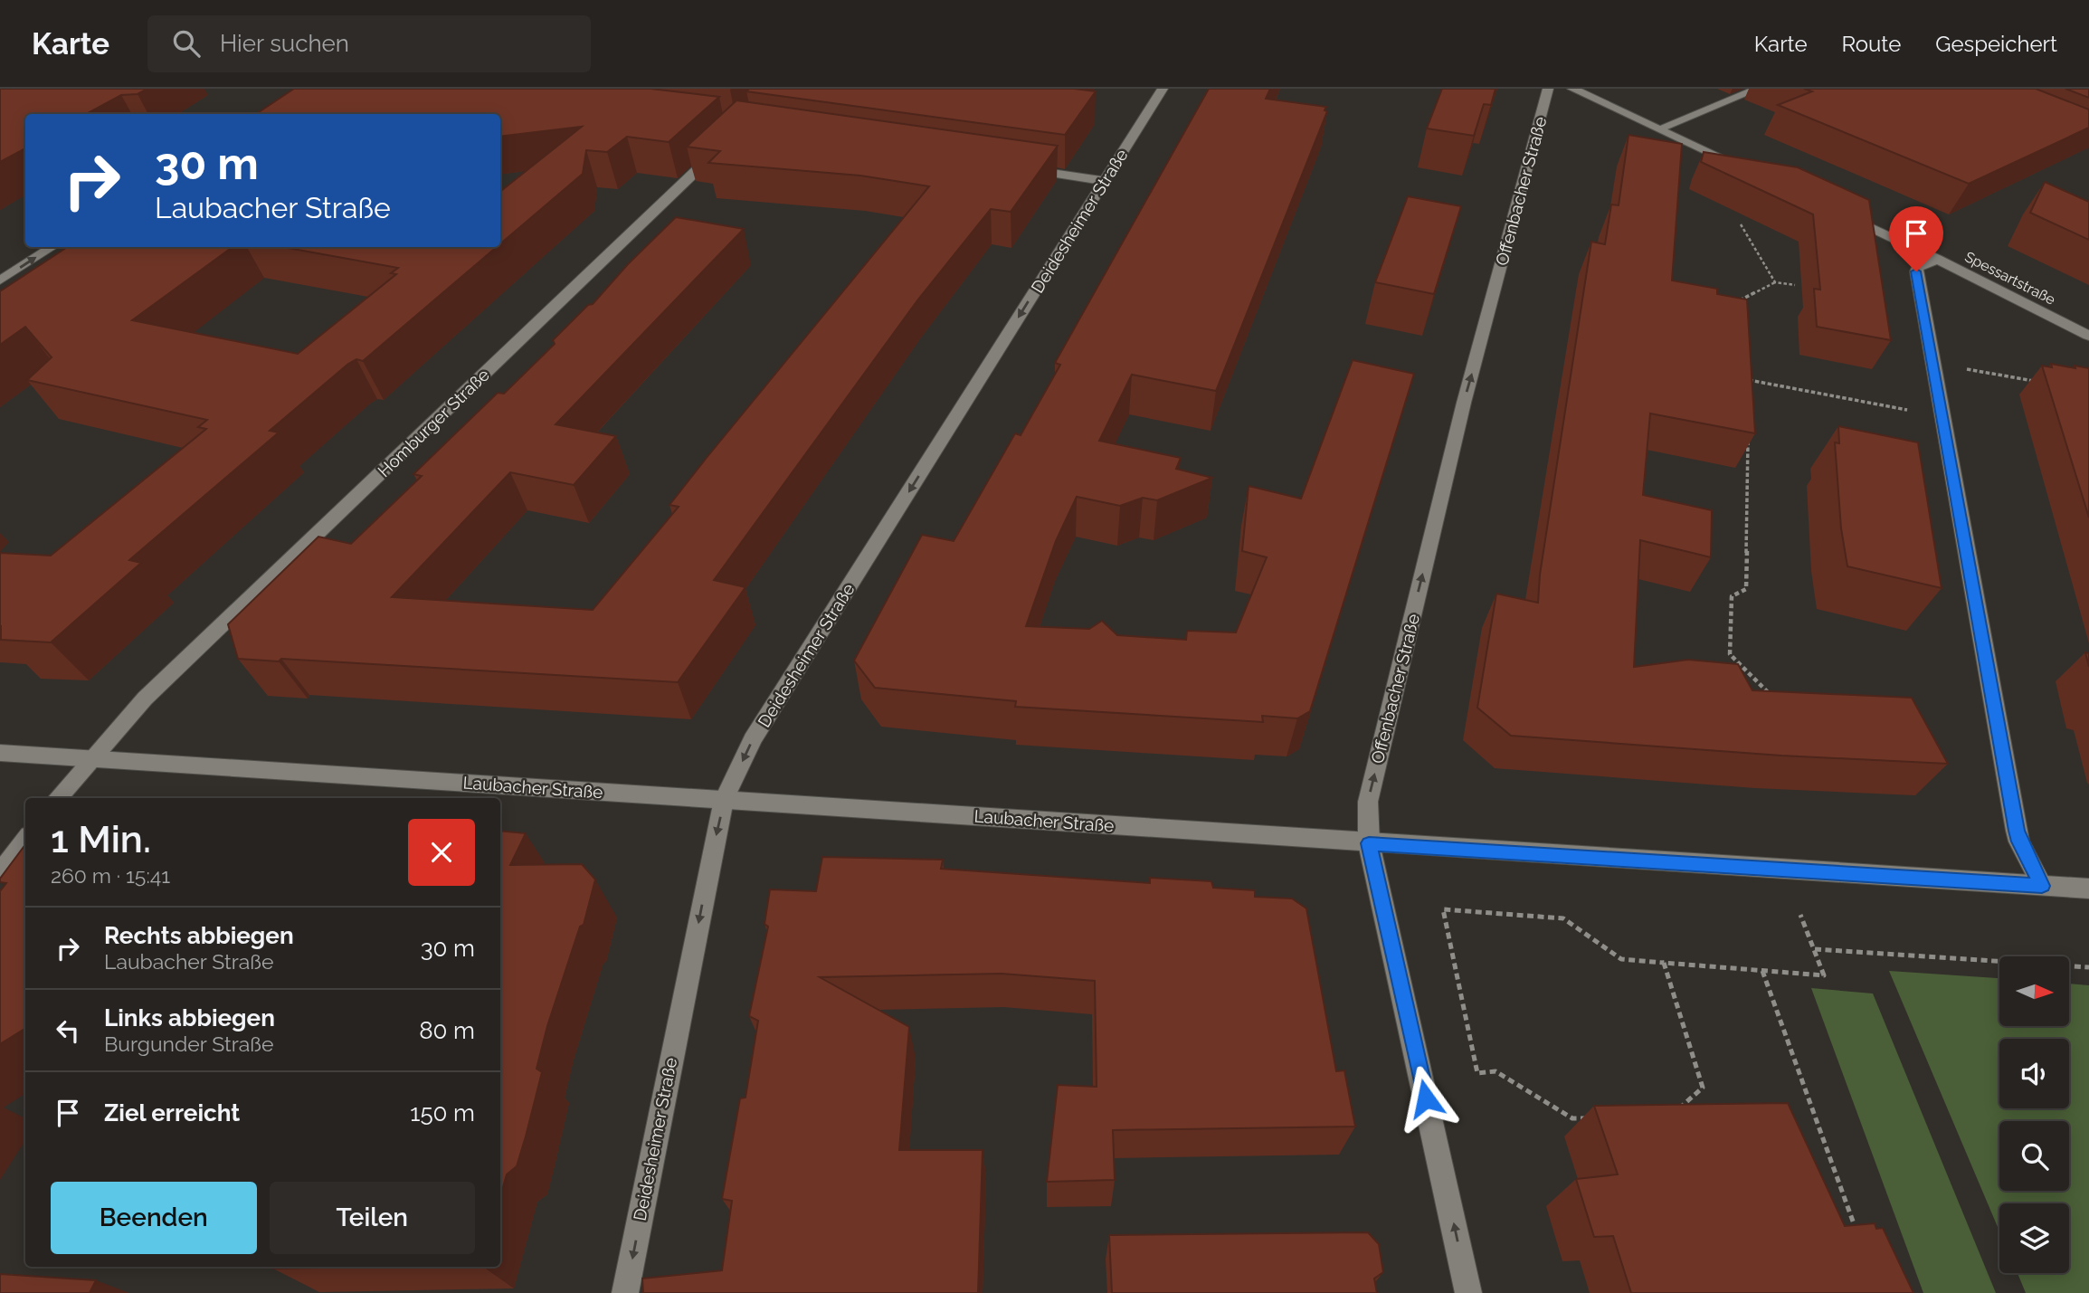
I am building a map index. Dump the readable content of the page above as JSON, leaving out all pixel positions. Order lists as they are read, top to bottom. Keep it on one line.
{"streets":{"street":["Offenbacher Straße","Deidesheimer Straße","Spessartstraße","Homburger Straße","Laubacher Straße"]},"crossings":[["Offenbacher Straße","Laubacher Straße"],["Deidesheimer Straße","Laubacher Straße"],["Homburger Straße","Laubacher Straße"]],"one_way":["Offenbacher Straße","Deidesheimer Straße"],"north":"right","page":{"header":"Karte","search":"Hier suchen","nav":["Karte","Route","Gespeichert"],"turn":["30 m","Laubacher Straße"],"heading":["1 Min.","260 m · 15:41"],"list":[{"name":"Rechts abbiegen","note":"Laubacher Straße","value":"30 m"},{"name":"Links abbiegen","note":"Burgunder Straße","value":"80 m"},{"name":"Ziel erreicht","value":"150 m"}],"buttons":["Beenden","Teilen"]}}
